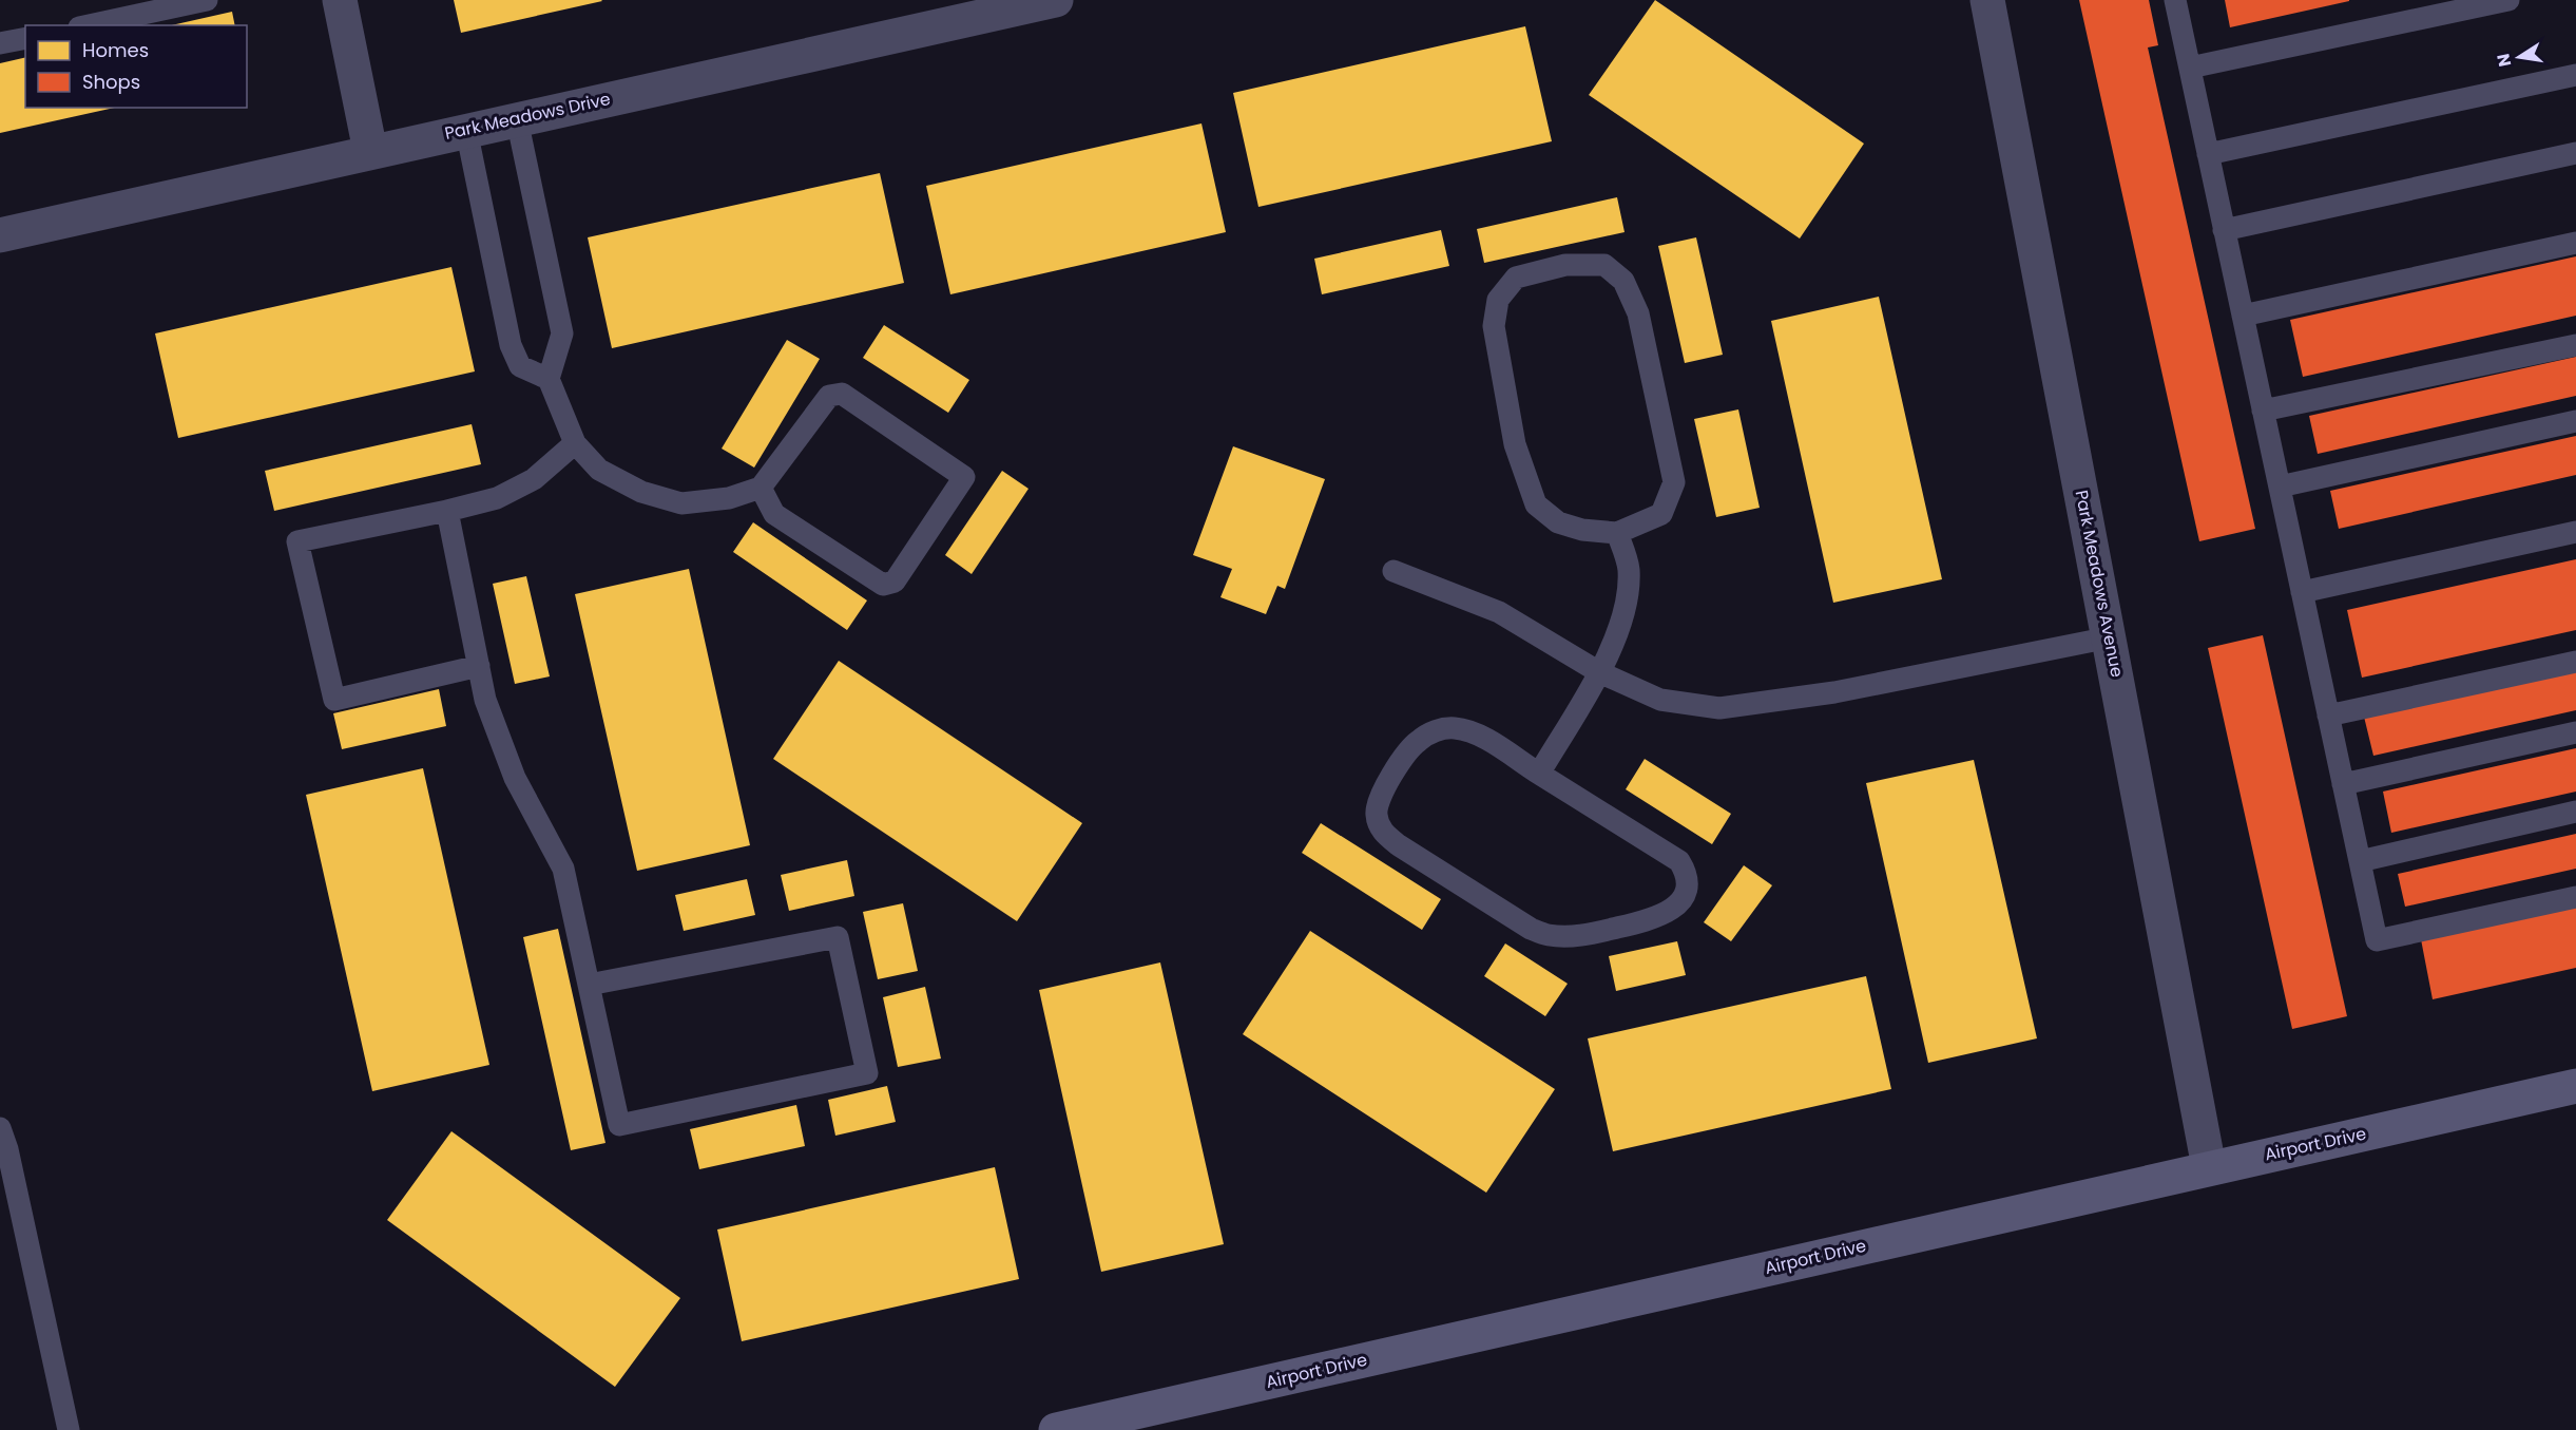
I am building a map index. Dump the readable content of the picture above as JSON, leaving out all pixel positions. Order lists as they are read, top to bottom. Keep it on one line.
{"streets":{"main road":["Airport Drive"],"street":["Park Meadows Drive","Park Meadows Avenue"]},"crossings":[["Park Meadows Avenue","Airport Drive"]],"legend":["Homes","Shops"],"north":"left"}
